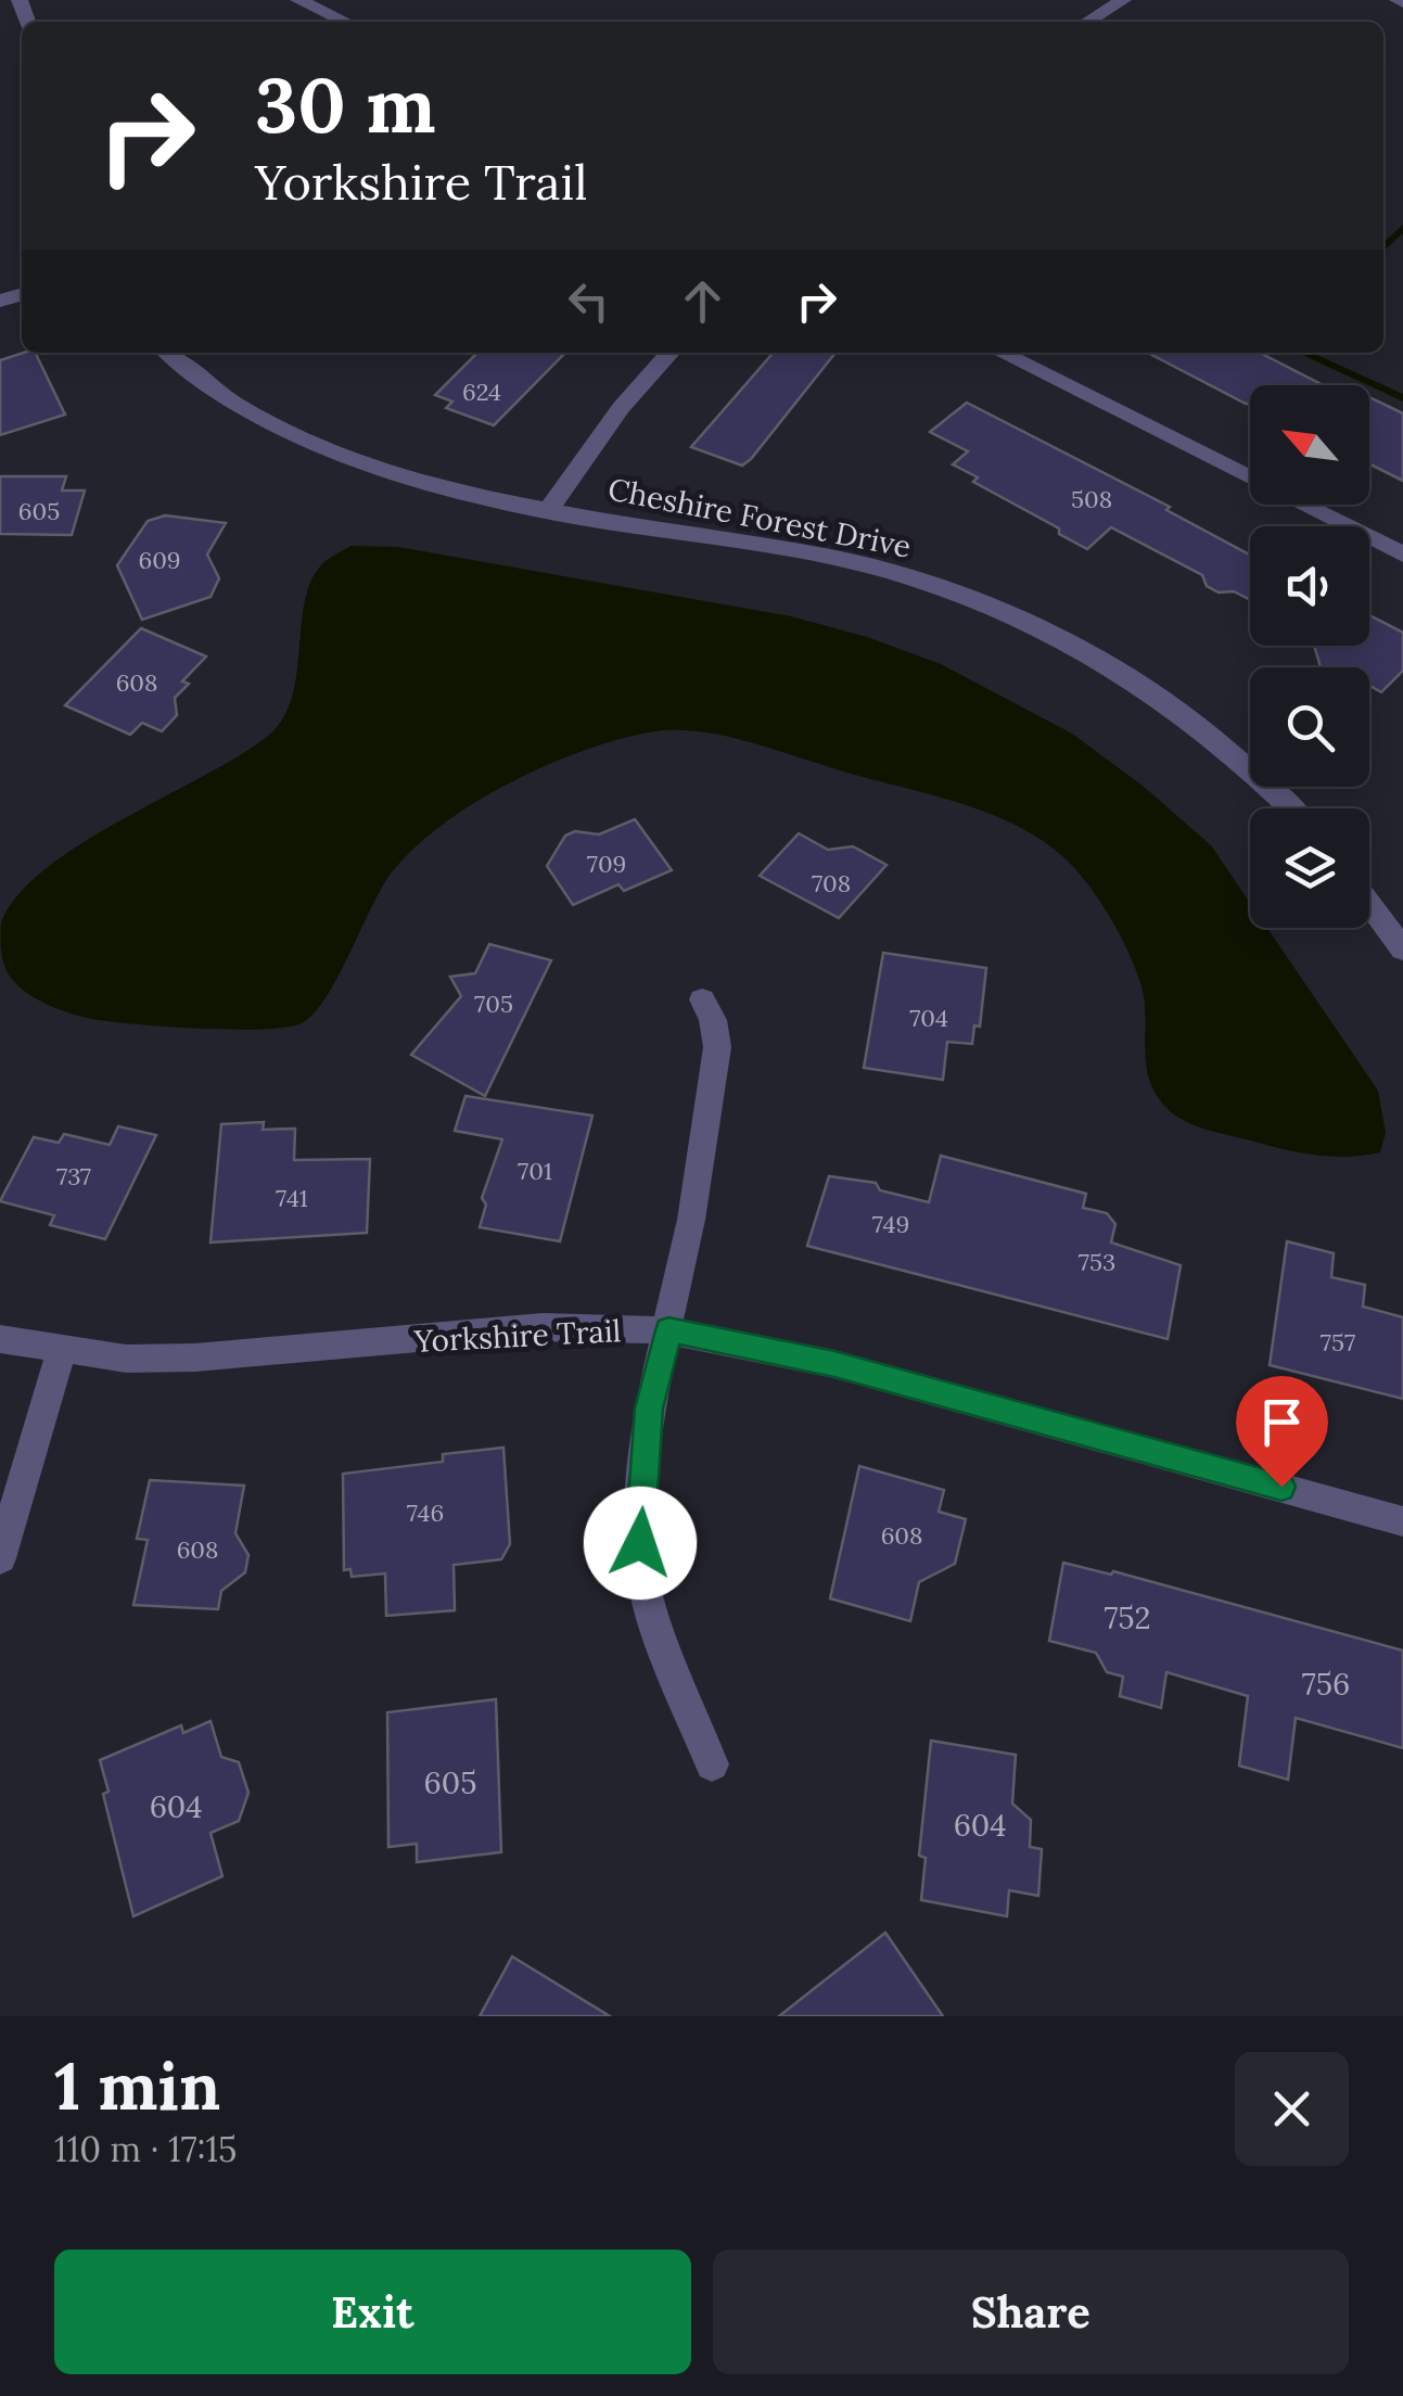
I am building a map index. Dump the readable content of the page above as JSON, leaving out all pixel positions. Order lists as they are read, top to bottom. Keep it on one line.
{"streets":{"street":["Cheshire Forest Drive","Yorkshire Trail"]},"house_numbers":["624","508","605","609","608","709","708","705","704","701","737","741","749","753","757","746","608","608","752","756","605","604","604"],"north":"top left","page":{"turn":["30 m","Yorkshire Trail"],"heading":["1 min","110 m · 17:15"],"buttons":["Exit","Share"]}}
